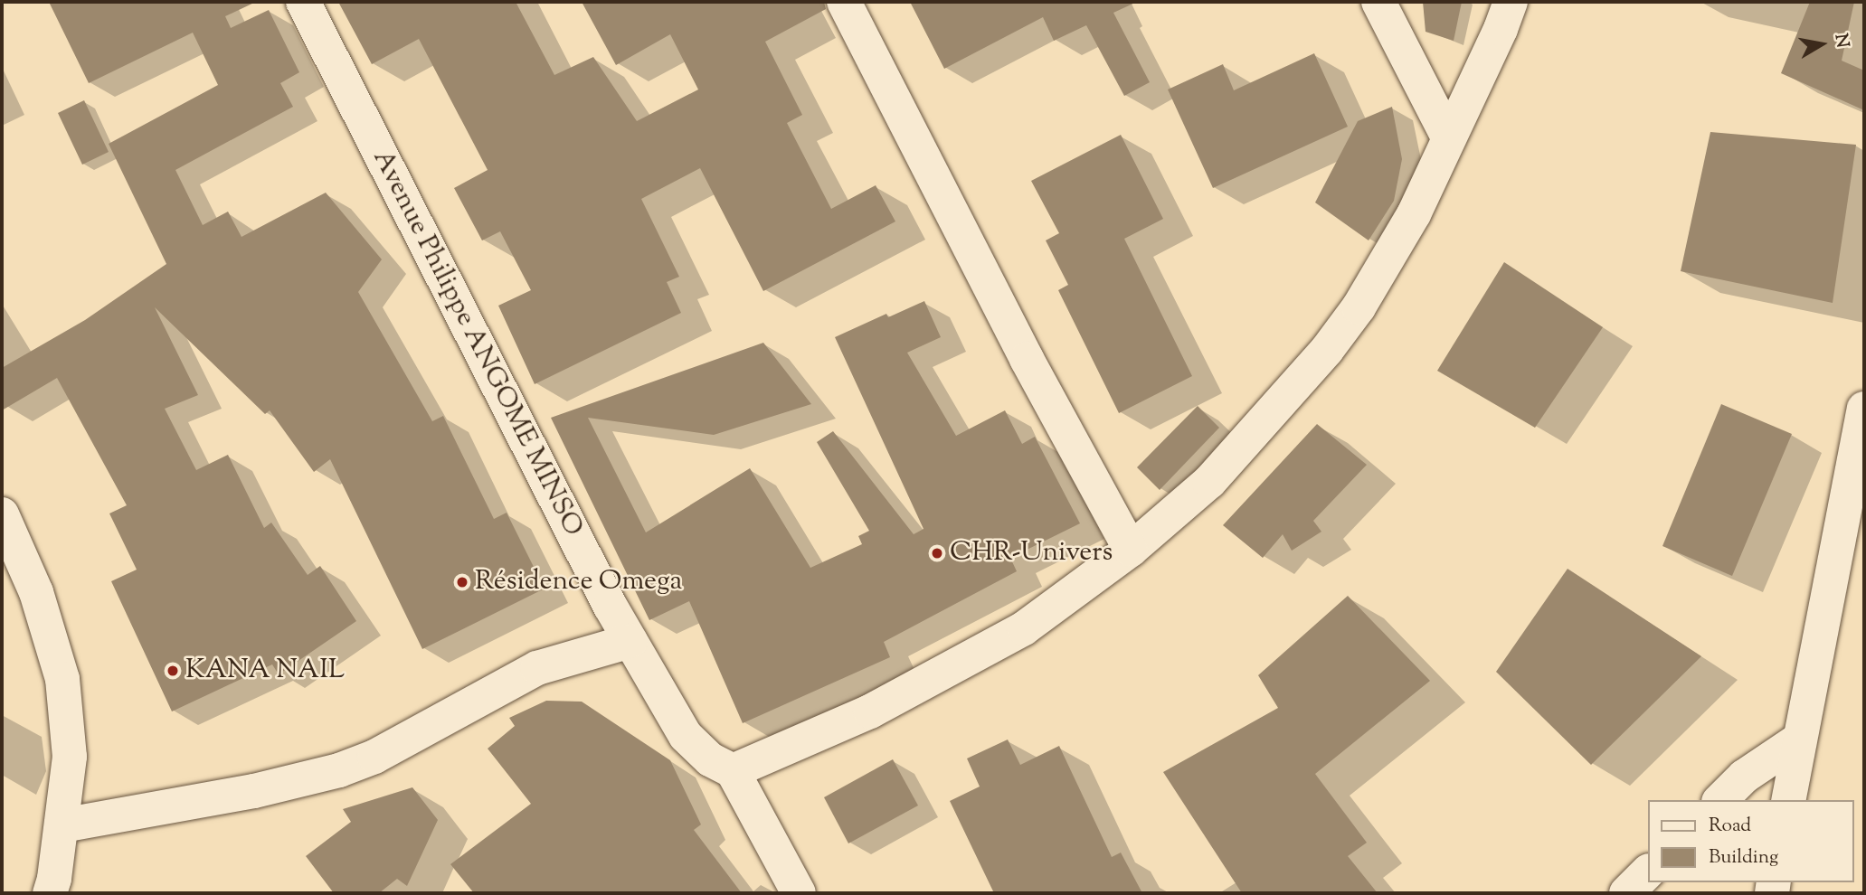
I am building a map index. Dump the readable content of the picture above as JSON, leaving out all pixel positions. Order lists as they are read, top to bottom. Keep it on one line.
{"streets":{"street":["Avenue Philippe ANGOME MINSO"]},"places":["CHR-Univers","Résidence Omega","KANA NAIL"],"legend":["Road","Building"],"north":"right"}
